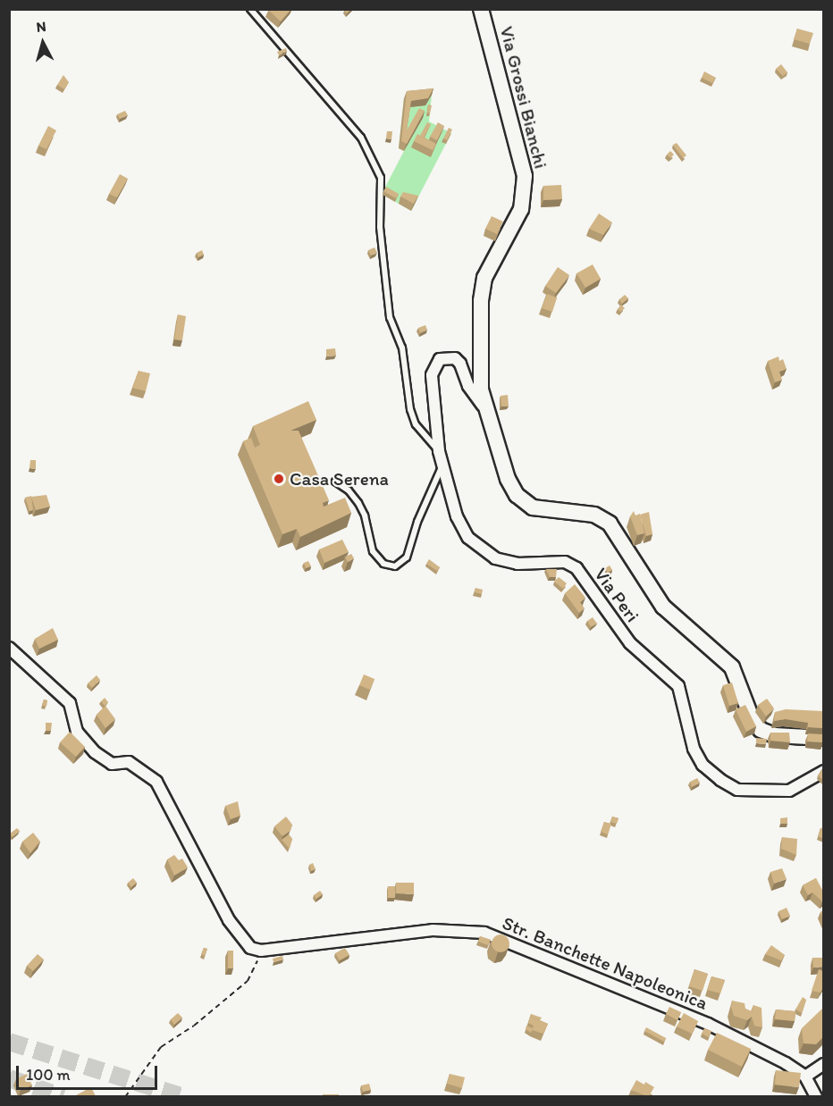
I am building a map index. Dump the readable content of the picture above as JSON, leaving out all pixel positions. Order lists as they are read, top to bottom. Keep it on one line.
{"streets":{"main road":["Via Grossi Bianchi"],"street":["Via Peri","Str. Banchette Napoleonica"]},"crossings":[["Via Grossi Bianchi","Via Peri"]],"places":["Casa Serena"],"scale_bar":"100 m","north":"top"}
